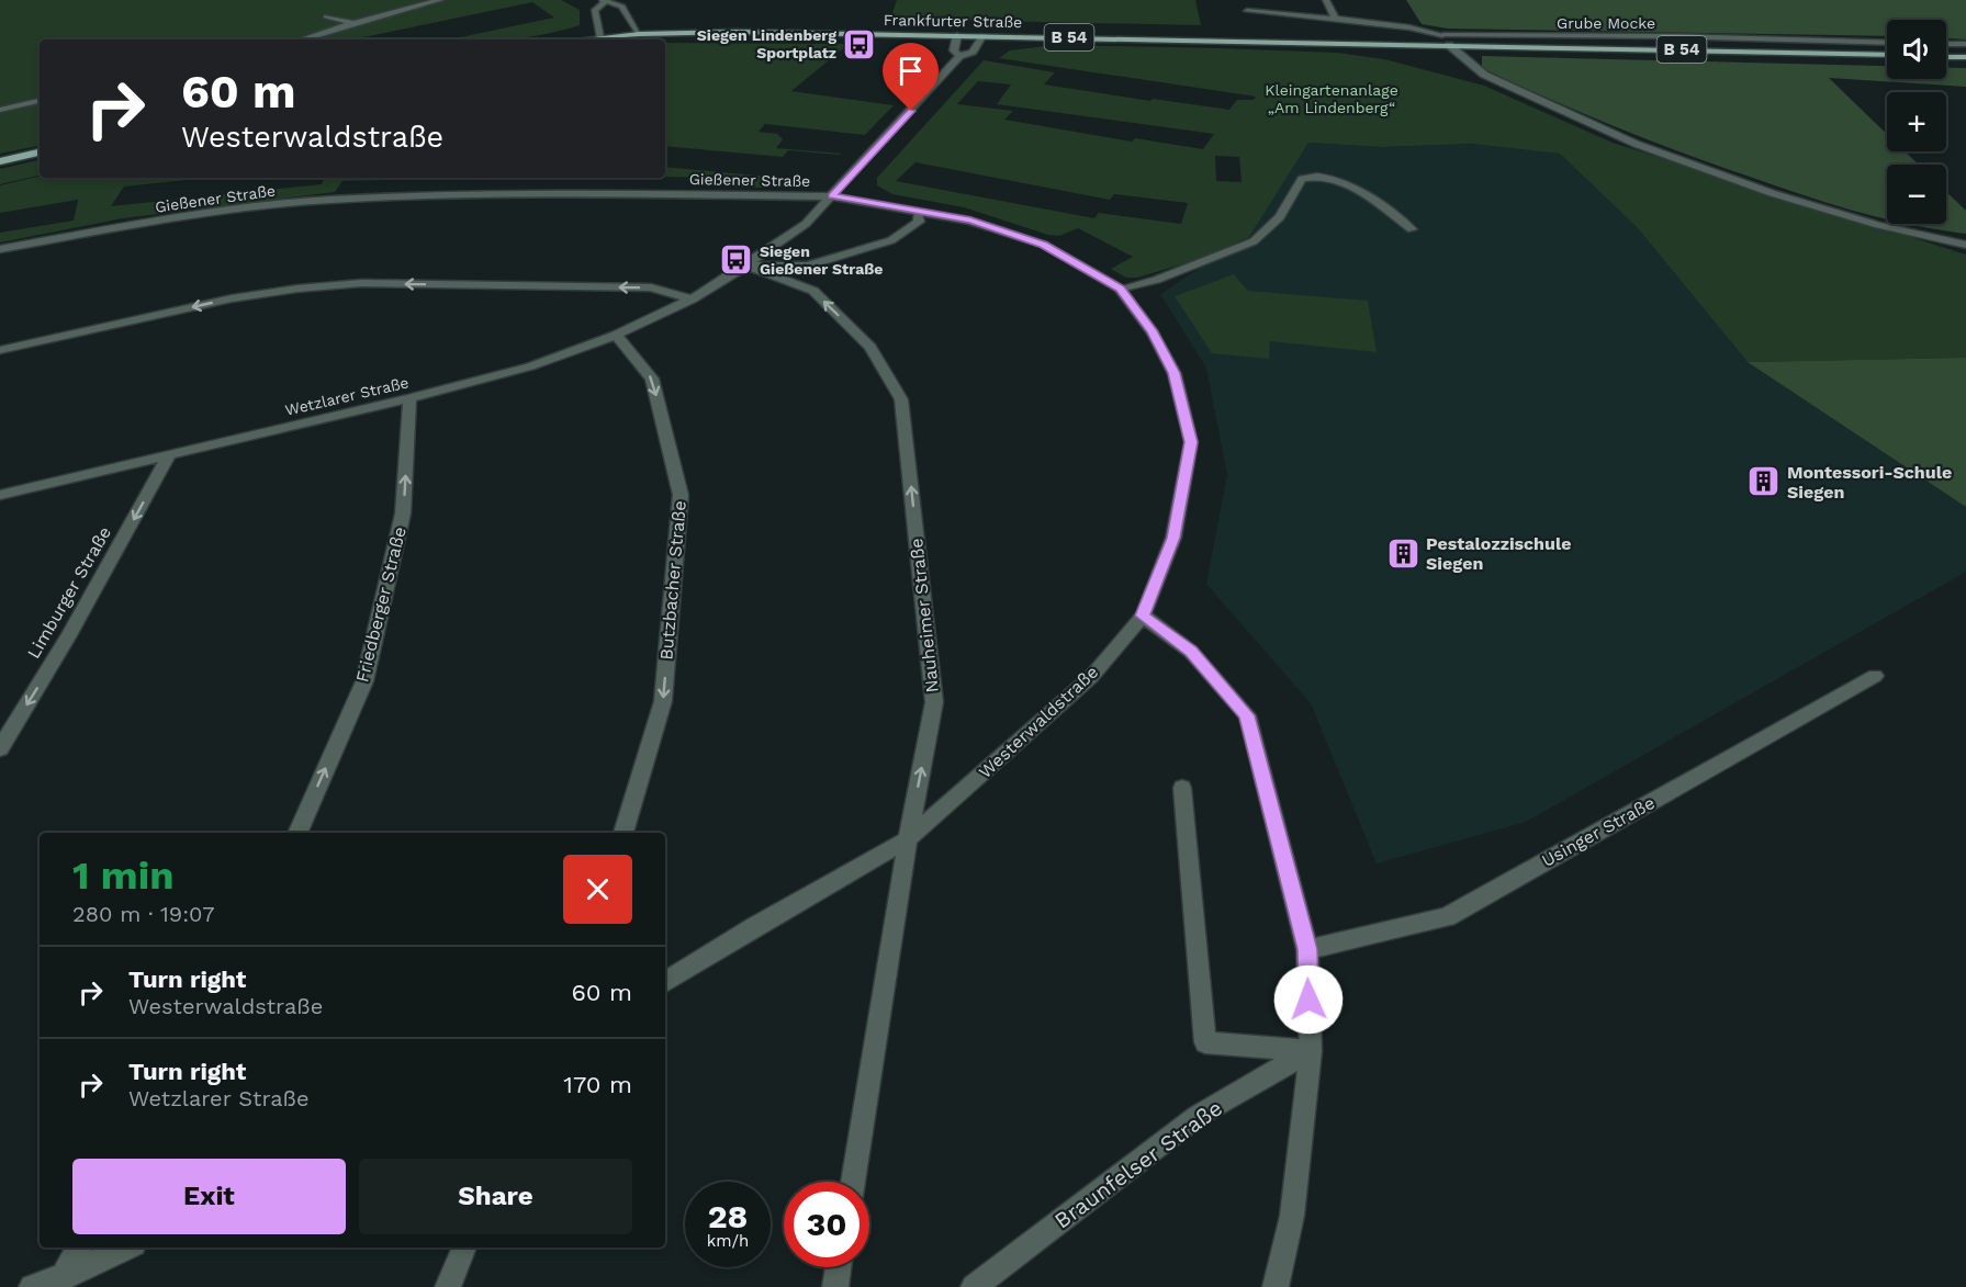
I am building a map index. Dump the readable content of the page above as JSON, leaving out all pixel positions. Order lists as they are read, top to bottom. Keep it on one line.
{"streets":{"main road":["Frankfurter Straße","B 54"],"street":["Grube Mocke","Gießener Straße","Wetzlarer Straße","Butzbacher Straße","Limburger Straße","Friedberger Straße","Nauheimer Straße","Westerwaldstraße","Usinger Straße","Braunfelser Straße"]},"crossings":[["Frankfurter Straße","Wetzlarer Straße"],["Gießener Straße","Wetzlarer Straße"],["Gießener Straße","Westerwaldstraße"],["Wetzlarer Straße","Butzbacher Straße"],["Wetzlarer Straße","Limburger Straße"],["Wetzlarer Straße","Friedberger Straße"],["Wetzlarer Straße","Nauheimer Straße"],["Wetzlarer Straße","Westerwaldstraße"],["Nauheimer Straße","Westerwaldstraße"]],"one_way":["Butzbacher Straße","Limburger Straße","Friedberger Straße","Nauheimer Straße"],"parks":["Kleingartenanlage „Am Lindenberg“"],"places":{"bus stop":["Siegen Lindenberg Sportplatz","Siegen Gießener Straße"],"building":["Montessori-Schule Siegen","Pestalozzischule Siegen"]},"page":{"map_buttons":["+","−"],"turn":["60 m","Westerwaldstraße"],"heading":["1 min","280 m · 19:07"],"list":[{"name":"Turn right","note":"Westerwaldstraße","value":"60 m"},{"name":"Turn right","note":"Wetzlarer Straße","value":"170 m"}],"buttons":["Exit","Share"],"speed":"28 km/h","limit":"30"}}
